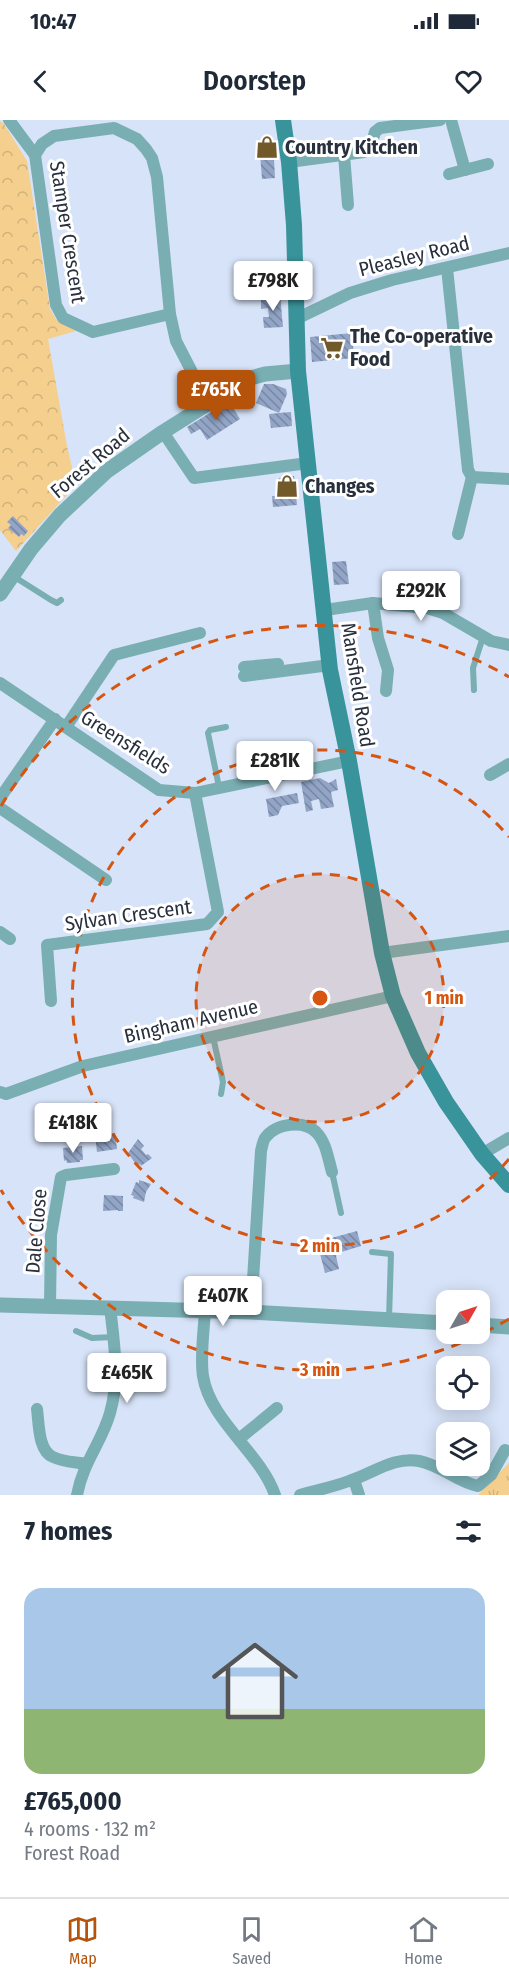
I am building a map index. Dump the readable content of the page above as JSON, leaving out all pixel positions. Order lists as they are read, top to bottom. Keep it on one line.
{"streets":{"main road":["Mansfield Road"],"street":["Stamper Crescent","Pleasley Road","Forest Road","Greensfields","Sylvan Crescent","Bingham Avenue","Dale Close"]},"crossings":[["Stamper Crescent","Forest Road"],["Pleasley Road","Mansfield Road"],["Forest Road","Mansfield Road"],["Mansfield Road","Greensfields"],["Mansfield Road","Bingham Avenue"],["Greensfields","Sylvan Crescent"]],"places":{"shop":["Country Kitchen","Changes"],"supermarket":["The Co-operative Food"]},"north":"top right","page":{"status":"10:47","header":"Doorstep","price":["£798K","£765K","£292K","£281K","£418K","£407K","£465K"],"heading":"7 homes","list":[{"name":"£765,000","note":"4 rooms · 132 m² · Forest Road"}],"tabs":["Map","Saved","Home"]},"rings":["1 min","2 min","3 min"]}
